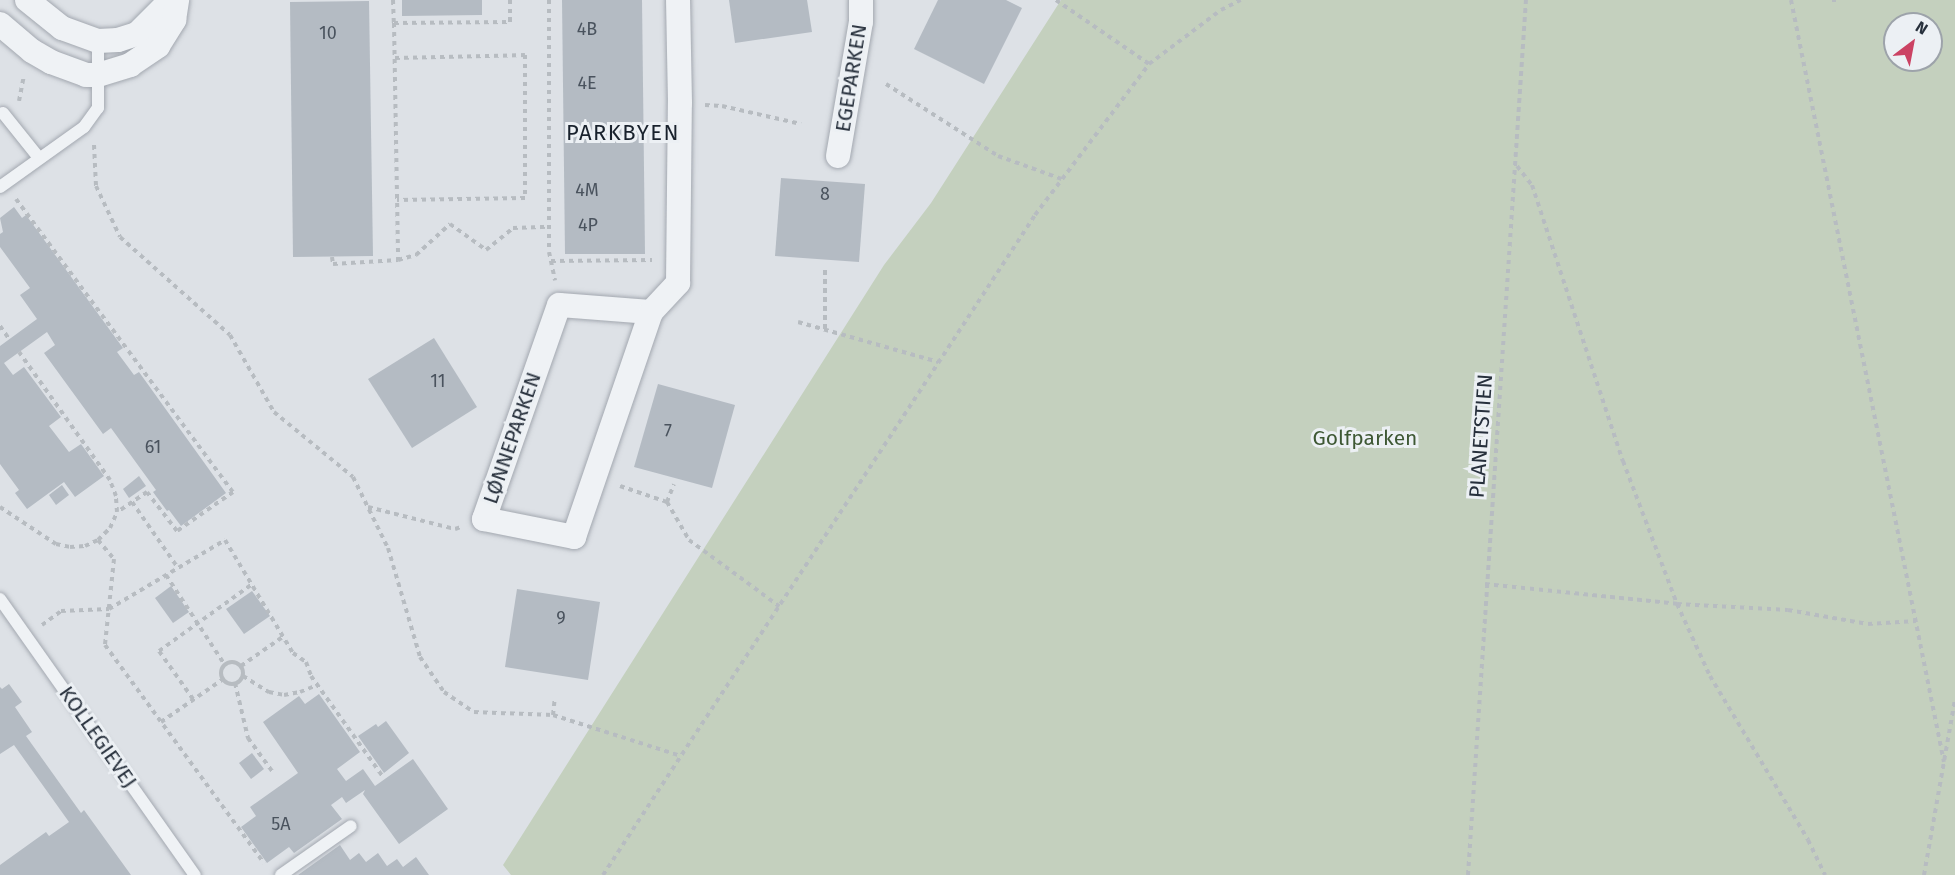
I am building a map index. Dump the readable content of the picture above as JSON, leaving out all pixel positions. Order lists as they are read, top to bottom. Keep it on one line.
{"streets":{"street":["EGEPARKEN","LØNNEPARKEN"],"lane":["KOLLEGIEVEJ"],"path":["PLANETSTIEN"]},"districts":["PARKBYEN"],"parks":["Golfparken"],"house_numbers":["4B","10","4E","4M","8","4P","11","7","61","9","5A"],"north":"top right"}
